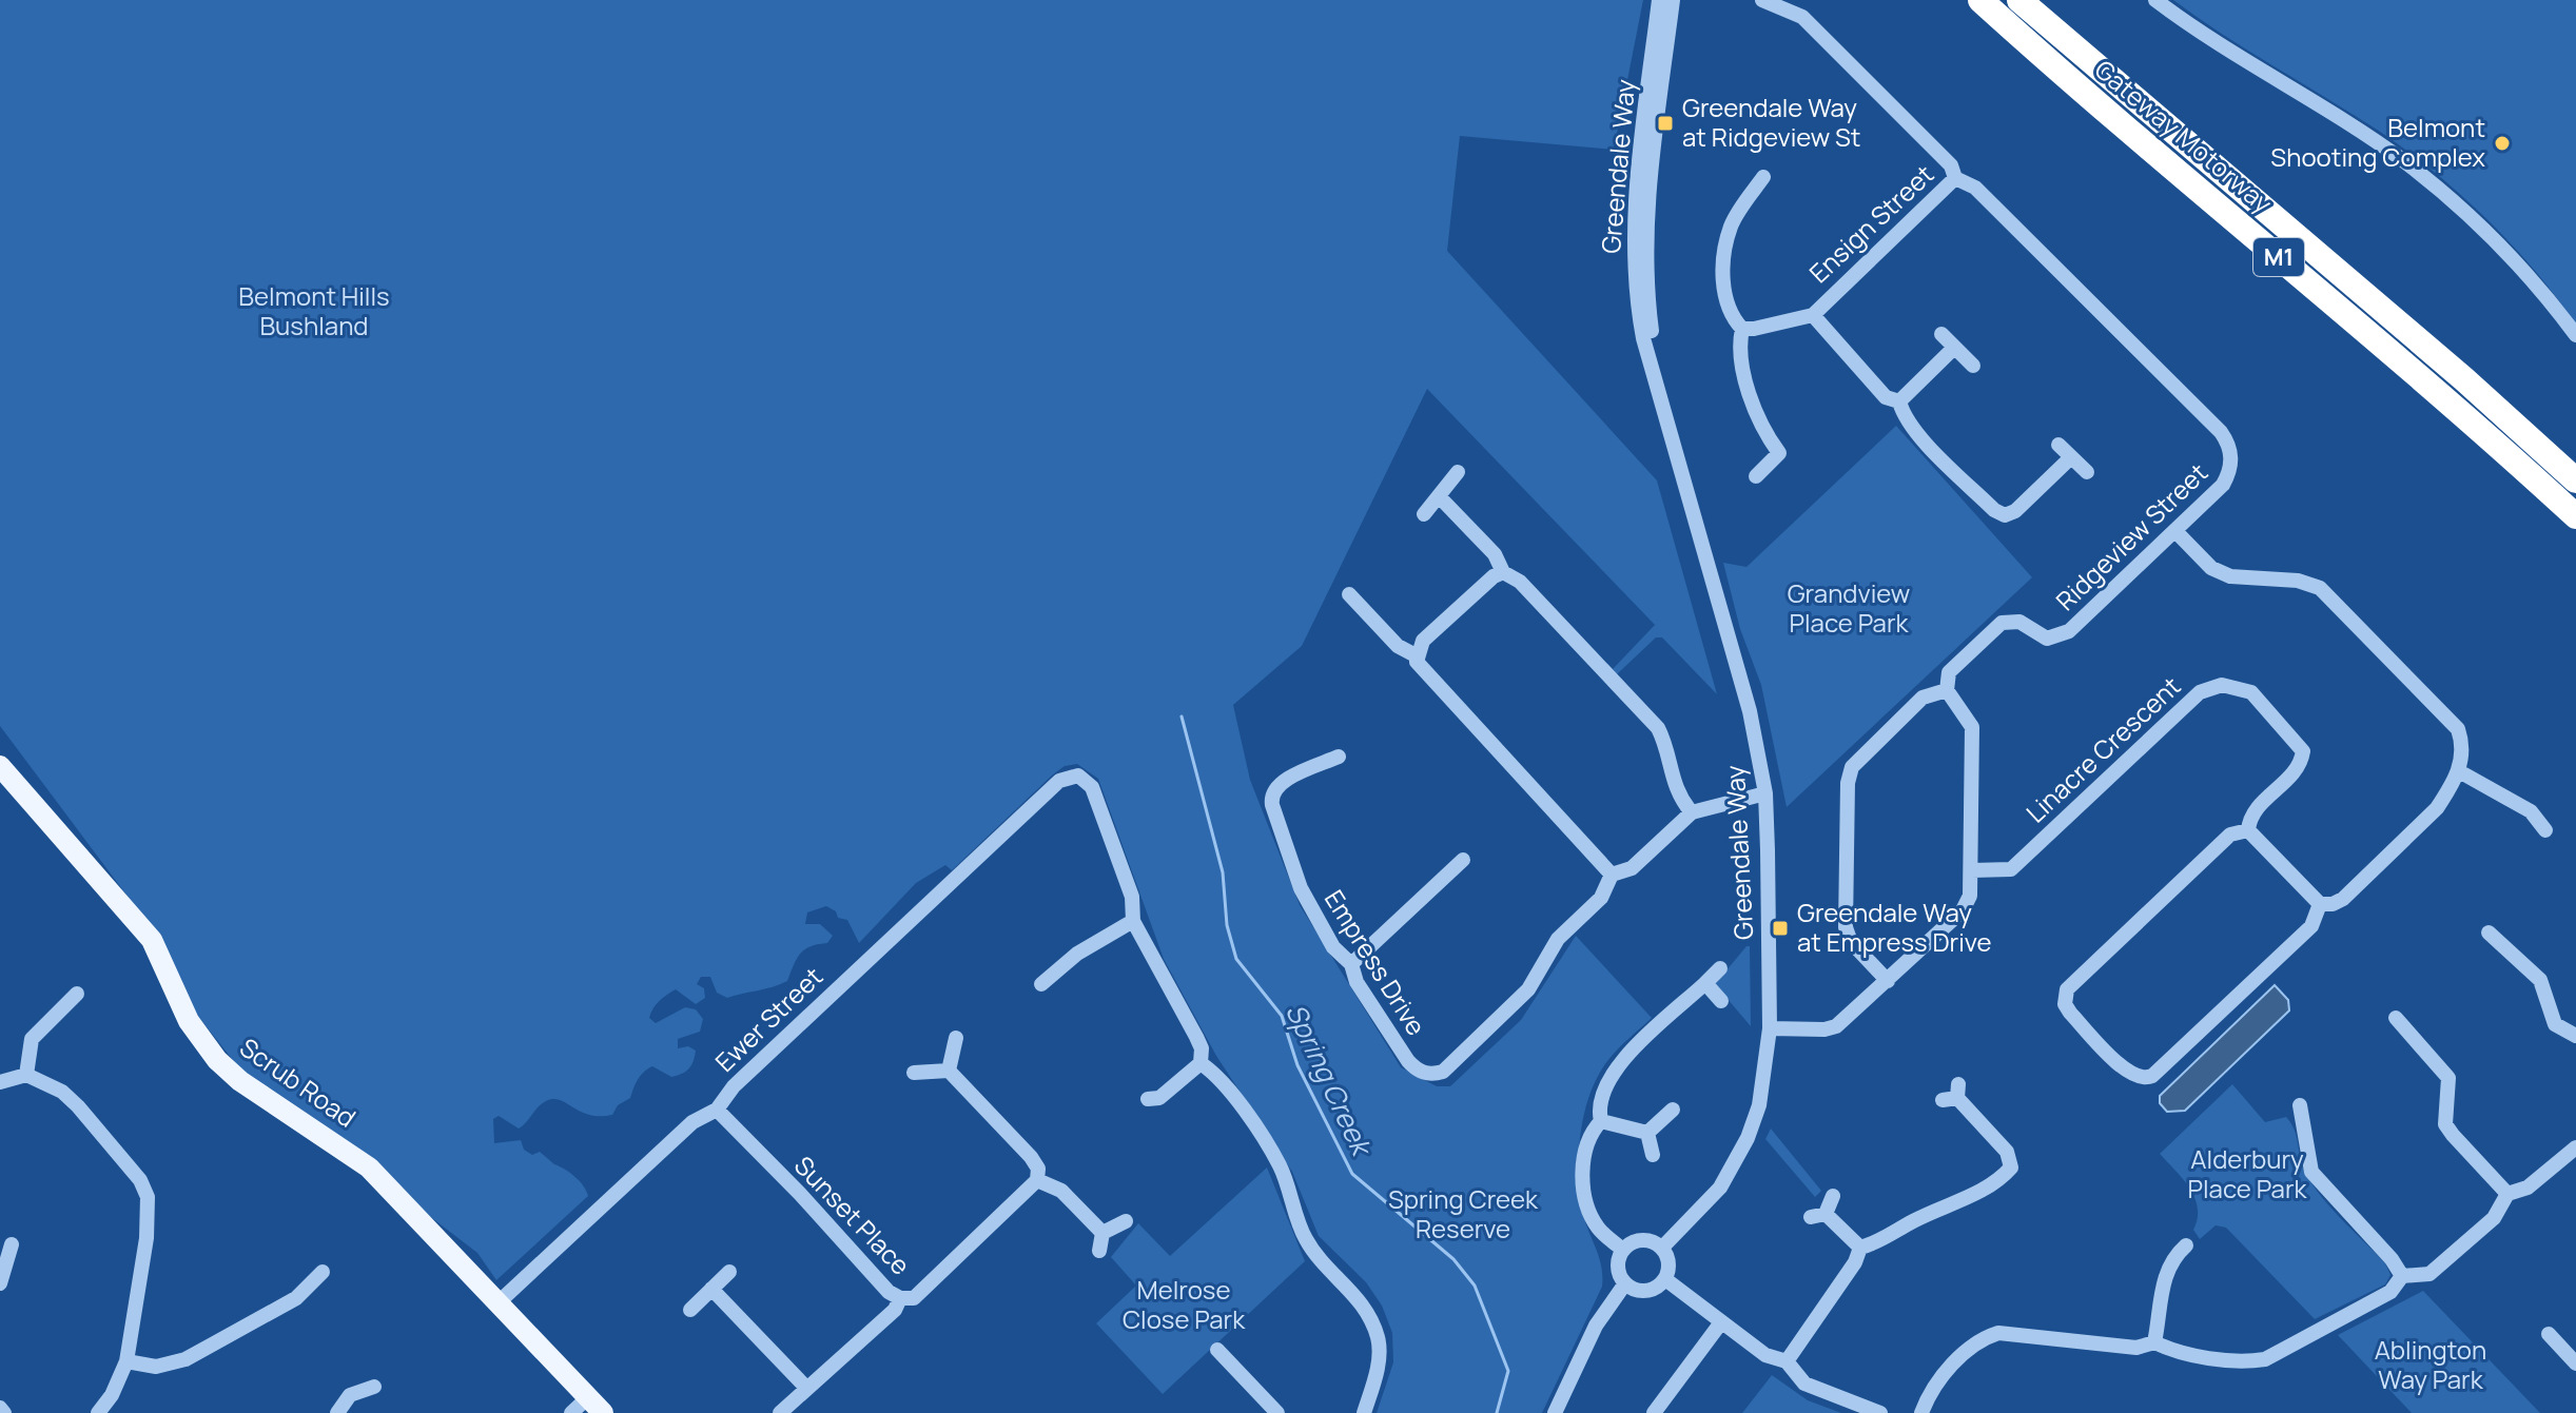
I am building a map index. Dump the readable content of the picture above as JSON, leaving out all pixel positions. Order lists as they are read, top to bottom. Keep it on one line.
{"streets":{"highway":["Gateway Motorway","M1"],"main road":["Scrub Road"],"street":["Greendale Way","Ensign Street","Ridgeview Street","Linacre Crescent","Empress Drive","Ewer Street","Sunset Place"]},"crossings":[["Greendale Way","Empress Drive"],["Ensign Street","Ridgeview Street"],["Ewer Street","Scrub Road"],["Ewer Street","Sunset Place"]],"water":["Spring Creek"],"parks":["Belmont Hills Bushland","Grandview Place Park","Alderbury Place Park","Spring Creek Reserve","Melrose Close Park","Ablington Way Park"],"places":{"transit":["Greendale Way at Ridgeview St","Greendale Way at Empress Drive"],"other":["Belmont Shooting Complex"]}}
